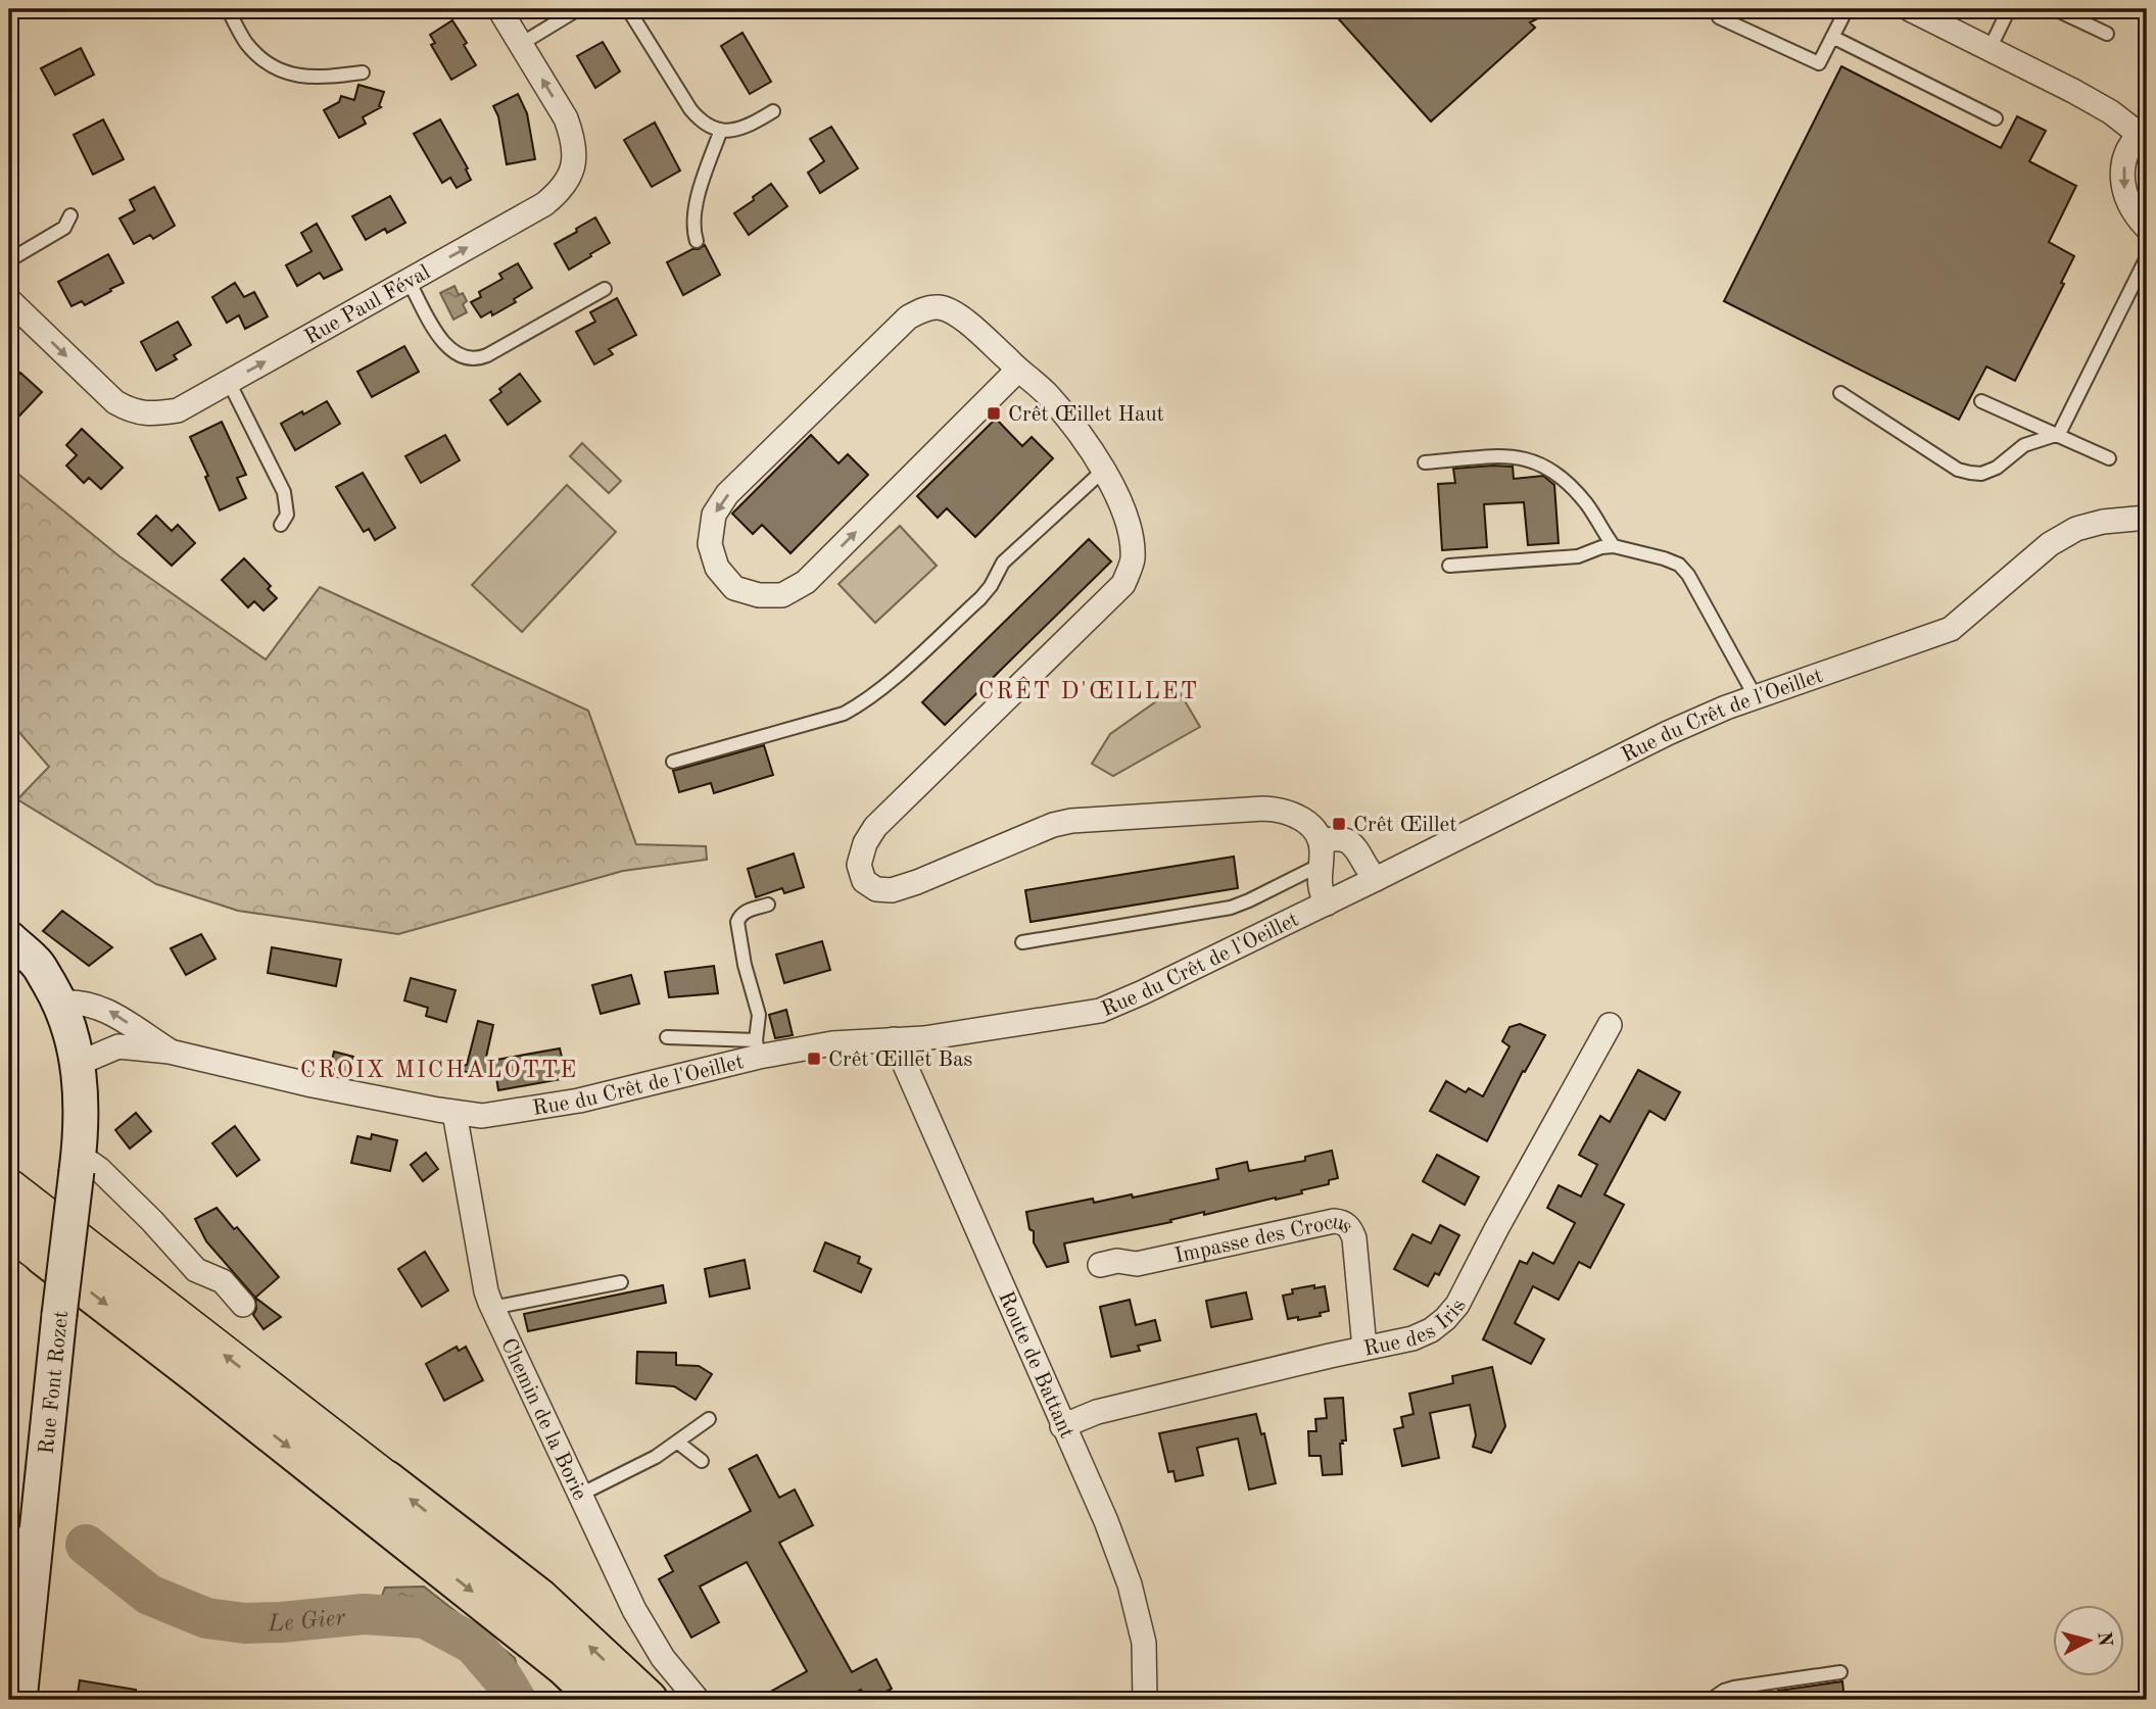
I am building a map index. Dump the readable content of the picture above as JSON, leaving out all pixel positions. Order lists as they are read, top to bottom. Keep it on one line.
{"streets":{"main road":["Rue Font Rozet"],"street":["Rue Paul Féval","Rue du Crêt de l'Oeillet","Impasse des Crocus","Rue des Iris","Route de Battant","Chemin de la Borie"]},"crossings":[["Rue du Crêt de l'Oeillet","Route de Battant"],["Rue du Crêt de l'Oeillet","Chemin de la Borie"],["Impasse des Crocus","Rue des Iris"],["Rue des Iris","Route de Battant"]],"districts":["CRÊT D'ŒILLET","CROIX MICHALOTTE"],"water":["Le Gier"],"places":{"transit":["Crêt Œillet Haut","Crêt Œillet","Crêt Œillet Bas"]},"north":"right"}
